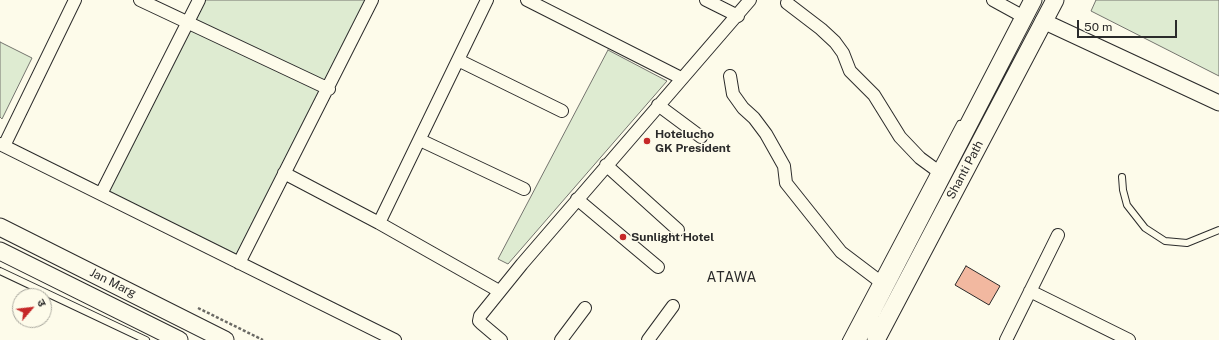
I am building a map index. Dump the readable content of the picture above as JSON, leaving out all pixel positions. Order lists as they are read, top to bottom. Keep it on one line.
{"streets":{"main road":["Shanti Path","Jan Marg"]},"districts":["ATAWA"],"places":["Hotelucho GK President","Sunlight Hotel"],"scale_bar":"50 m","north":"top right"}
